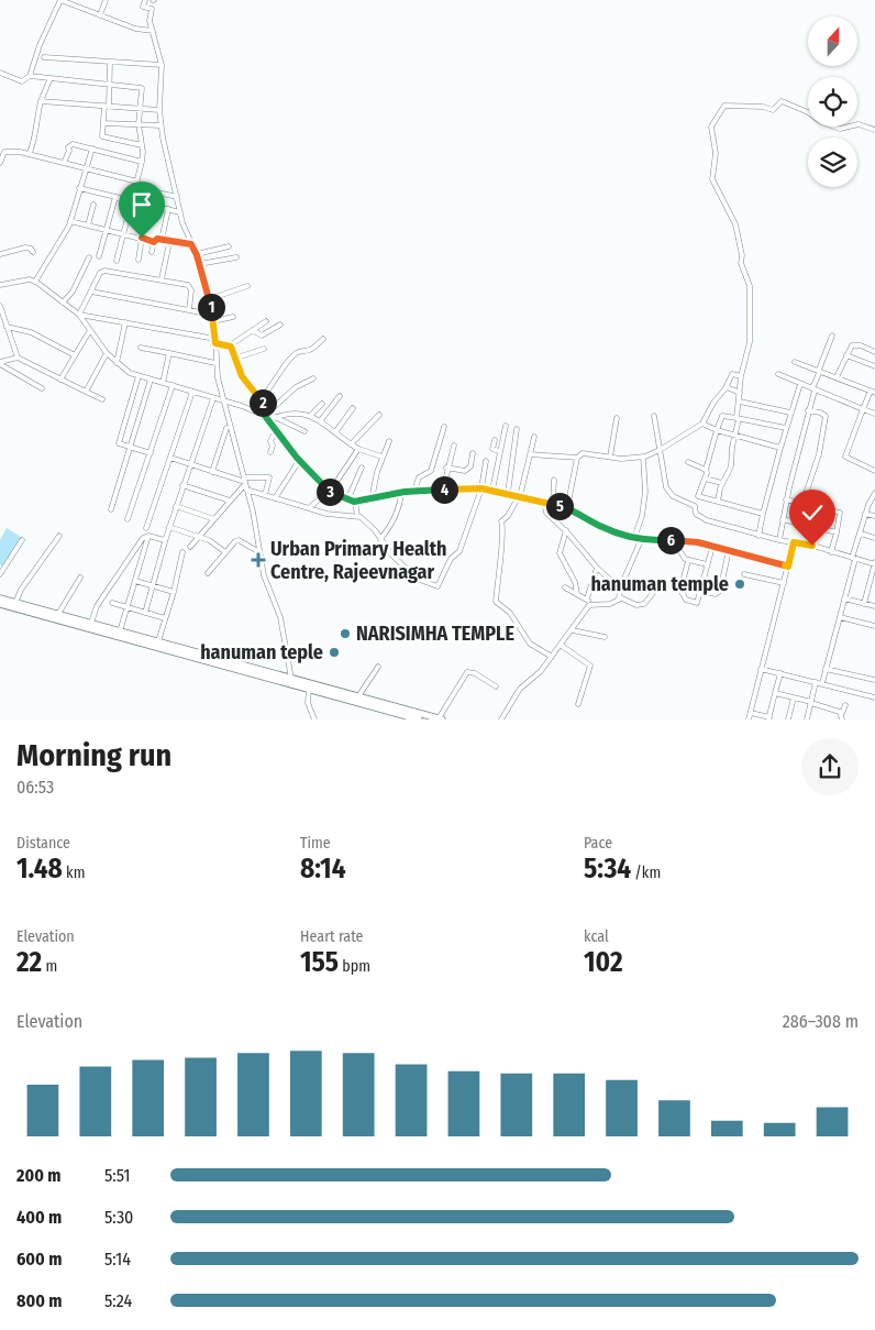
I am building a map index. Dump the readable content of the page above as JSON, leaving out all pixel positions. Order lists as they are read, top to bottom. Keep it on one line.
{"places":{"health":["Urban Primary Health Centre, Rajeevnagar"],"other":["hanuman temple","NARISIMHA TEMPLE","hanuman teple"]},"north":"top","page":{"pins":["1","2","4","3","5","6"],"heading":["Morning run","06:53"],"stats":[["Distance","1.48 km"],["Time","8:14"],["Pace","5:34 /km"],["Elevation","22 m"],["Heart rate","155 bpm"],["kcal","102"]],"chart":["Elevation","286–308 m"],"list":[{"name":"200 m","note":"5:51"},{"name":"400 m","note":"5:30"},{"name":"600 m","note":"5:14"},{"name":"800 m","note":"5:24"}]}}
